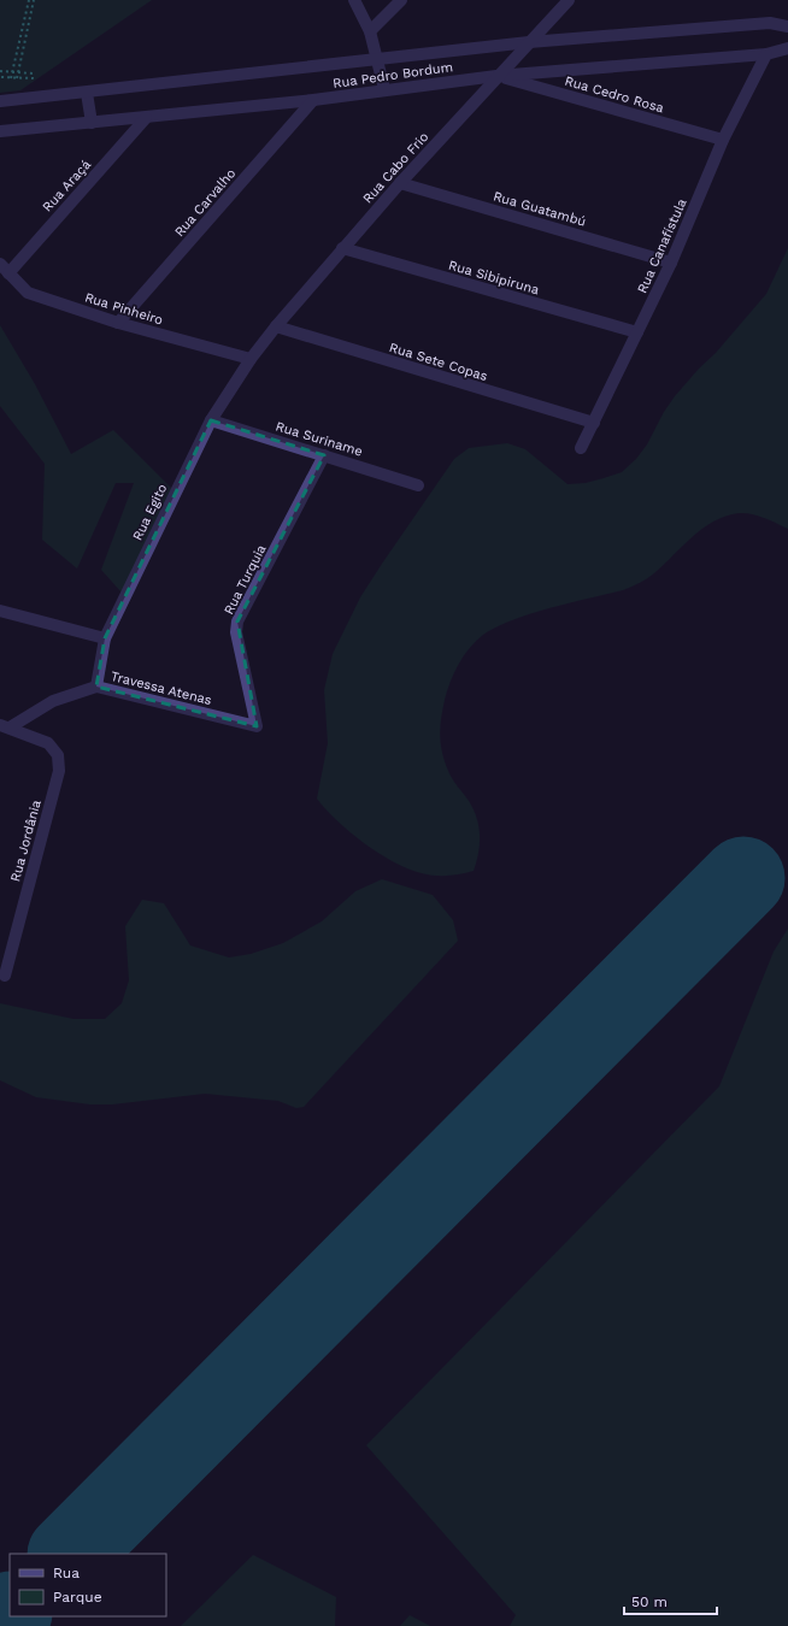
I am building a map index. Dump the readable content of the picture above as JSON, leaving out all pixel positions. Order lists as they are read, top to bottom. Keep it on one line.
{"streets":{"street":["Rua Pedro Bordum","Rua Cedro Rosa","Rua Cabo Frio","Rua Araçá","Rua Carvalho","Rua Guatambú","Rua Canafístula","Rua Sibipiruna","Rua Pinheiro","Rua Sete Copas","Rua Suriname","Rua Egito","Rua Turquia","Travessa Atenas","Rua Jordânia"]},"crossings":[["Rua Pedro Bordum","Rua Cedro Rosa"],["Rua Pedro Bordum","Rua Cabo Frio"],["Rua Pedro Bordum","Rua Araçá"],["Rua Pedro Bordum","Rua Carvalho"],["Rua Pedro Bordum","Rua Canafístula"],["Rua Cedro Rosa","Rua Cabo Frio"],["Rua Cedro Rosa","Rua Canafístula"],["Rua Cabo Frio","Rua Guatambú"],["Rua Cabo Frio","Rua Sibipiruna"],["Rua Cabo Frio","Rua Pinheiro"],["Rua Cabo Frio","Rua Sete Copas"],["Rua Cabo Frio","Rua Egito"],["Rua Araçá","Rua Pinheiro"],["Rua Carvalho","Rua Pinheiro"],["Rua Guatambú","Rua Canafístula"],["Rua Canafístula","Rua Sibipiruna"],["Rua Canafístula","Rua Sete Copas"],["Rua Pinheiro","Rua Egito"],["Rua Suriname","Rua Egito"],["Rua Suriname","Rua Turquia"],["Rua Egito","Travessa Atenas"],["Rua Turquia","Travessa Atenas"],["Travessa Atenas","Rua Jordânia"]],"legend":["Rua","Parque"],"scale_bar":"50 m"}
